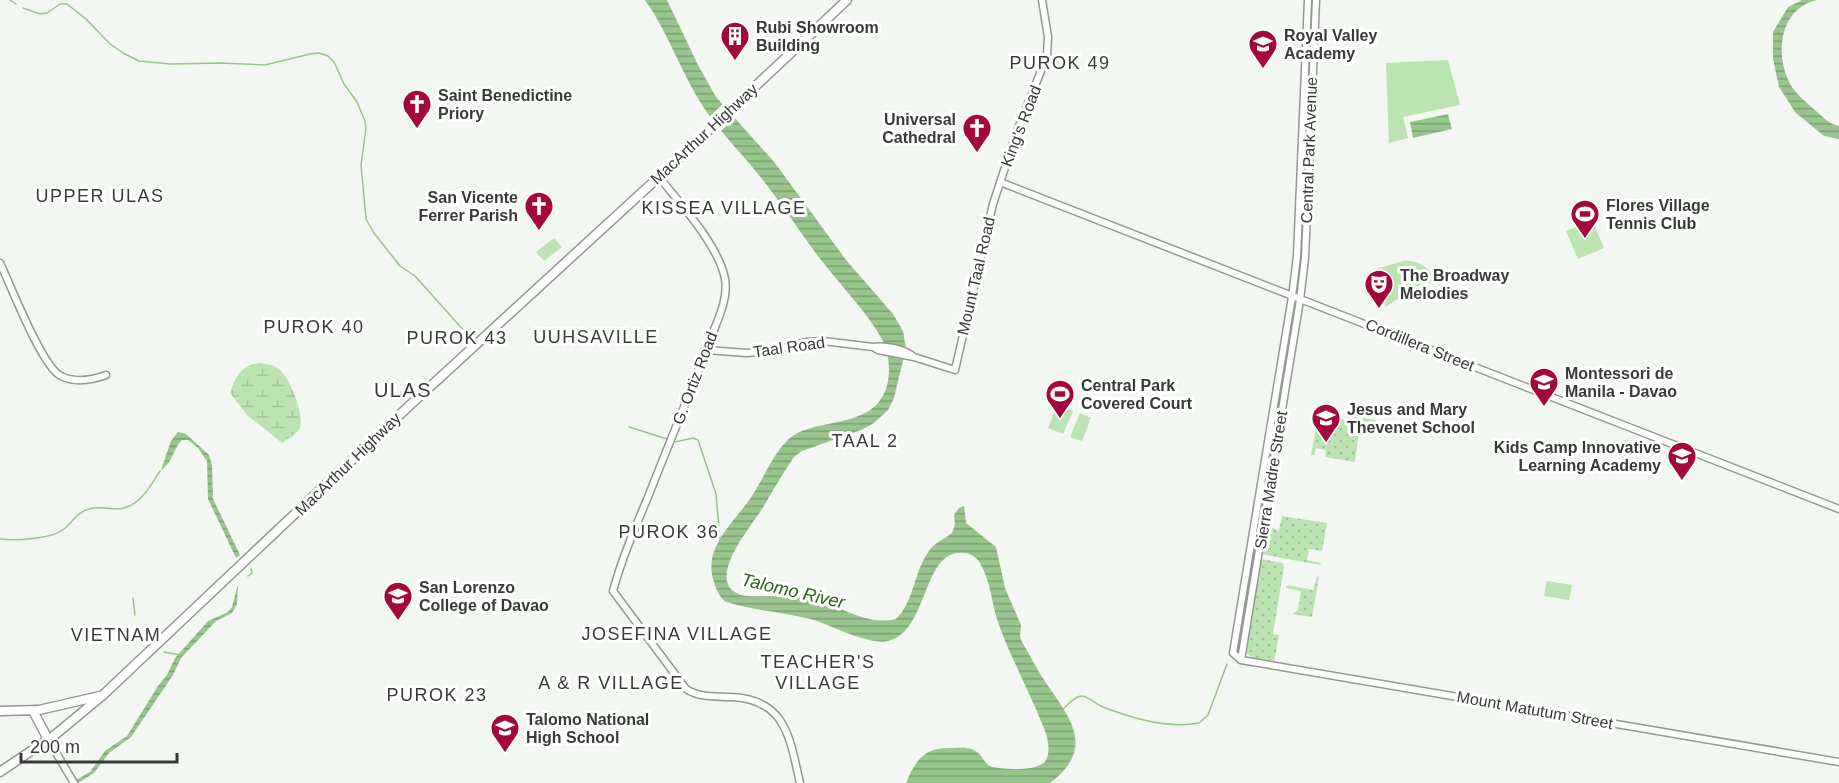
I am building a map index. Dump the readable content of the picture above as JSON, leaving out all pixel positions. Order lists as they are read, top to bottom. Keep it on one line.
{"streets":{"highway":["MacArthur Highway"],"street":["King's Road","Central Park Avenue","Mount Taal Road","Cordillera Street","Taal Road","G. Ortiz Road","Sierra Madre Street","Mount Matutum Street"]},"crossings":[["King's Road","Mount Taal Road"],["King's Road","Cordillera Street"],["MacArthur Highway","G. Ortiz Road"],["Central Park Avenue","Cordillera Street"],["Central Park Avenue","Sierra Madre Street"],["Mount Taal Road","Cordillera Street"],["Mount Taal Road","Taal Road"],["Cordillera Street","Sierra Madre Street"],["Taal Road","G. Ortiz Road"],["Sierra Madre Street","Mount Matutum Street"]],"districts":["PUROK 49","UPPER ULAS","KISSEA VILLAGE","PUROK 40","UUHSAVILLE","PUROK 43","ULAS","TAAL 2","PUROK 36","JOSEFINA VILLAGE","VIETNAM","TEACHER'S VILLAGE","A & R VILLAGE","PUROK 23"],"water":["Talomo River"],"places":{"building":["Rubi Showroom Building"],"school or university":["Royal Valley Academy","Montessori de Manila - Davao","Jesus and Mary Thevenet School","Kids Camp Innovative Learning Academy","San Lorenzo College of Davao","Talomo National High School"],"church":["Saint Benedictine Priory","Universal Cathedral","San Vicente Ferrer Parish"],"sports":["Flores Village Tennis Club","Central Park Covered Court"],"theatre":["The Broadway Melodies"]},"scale_bar":"200 m"}
